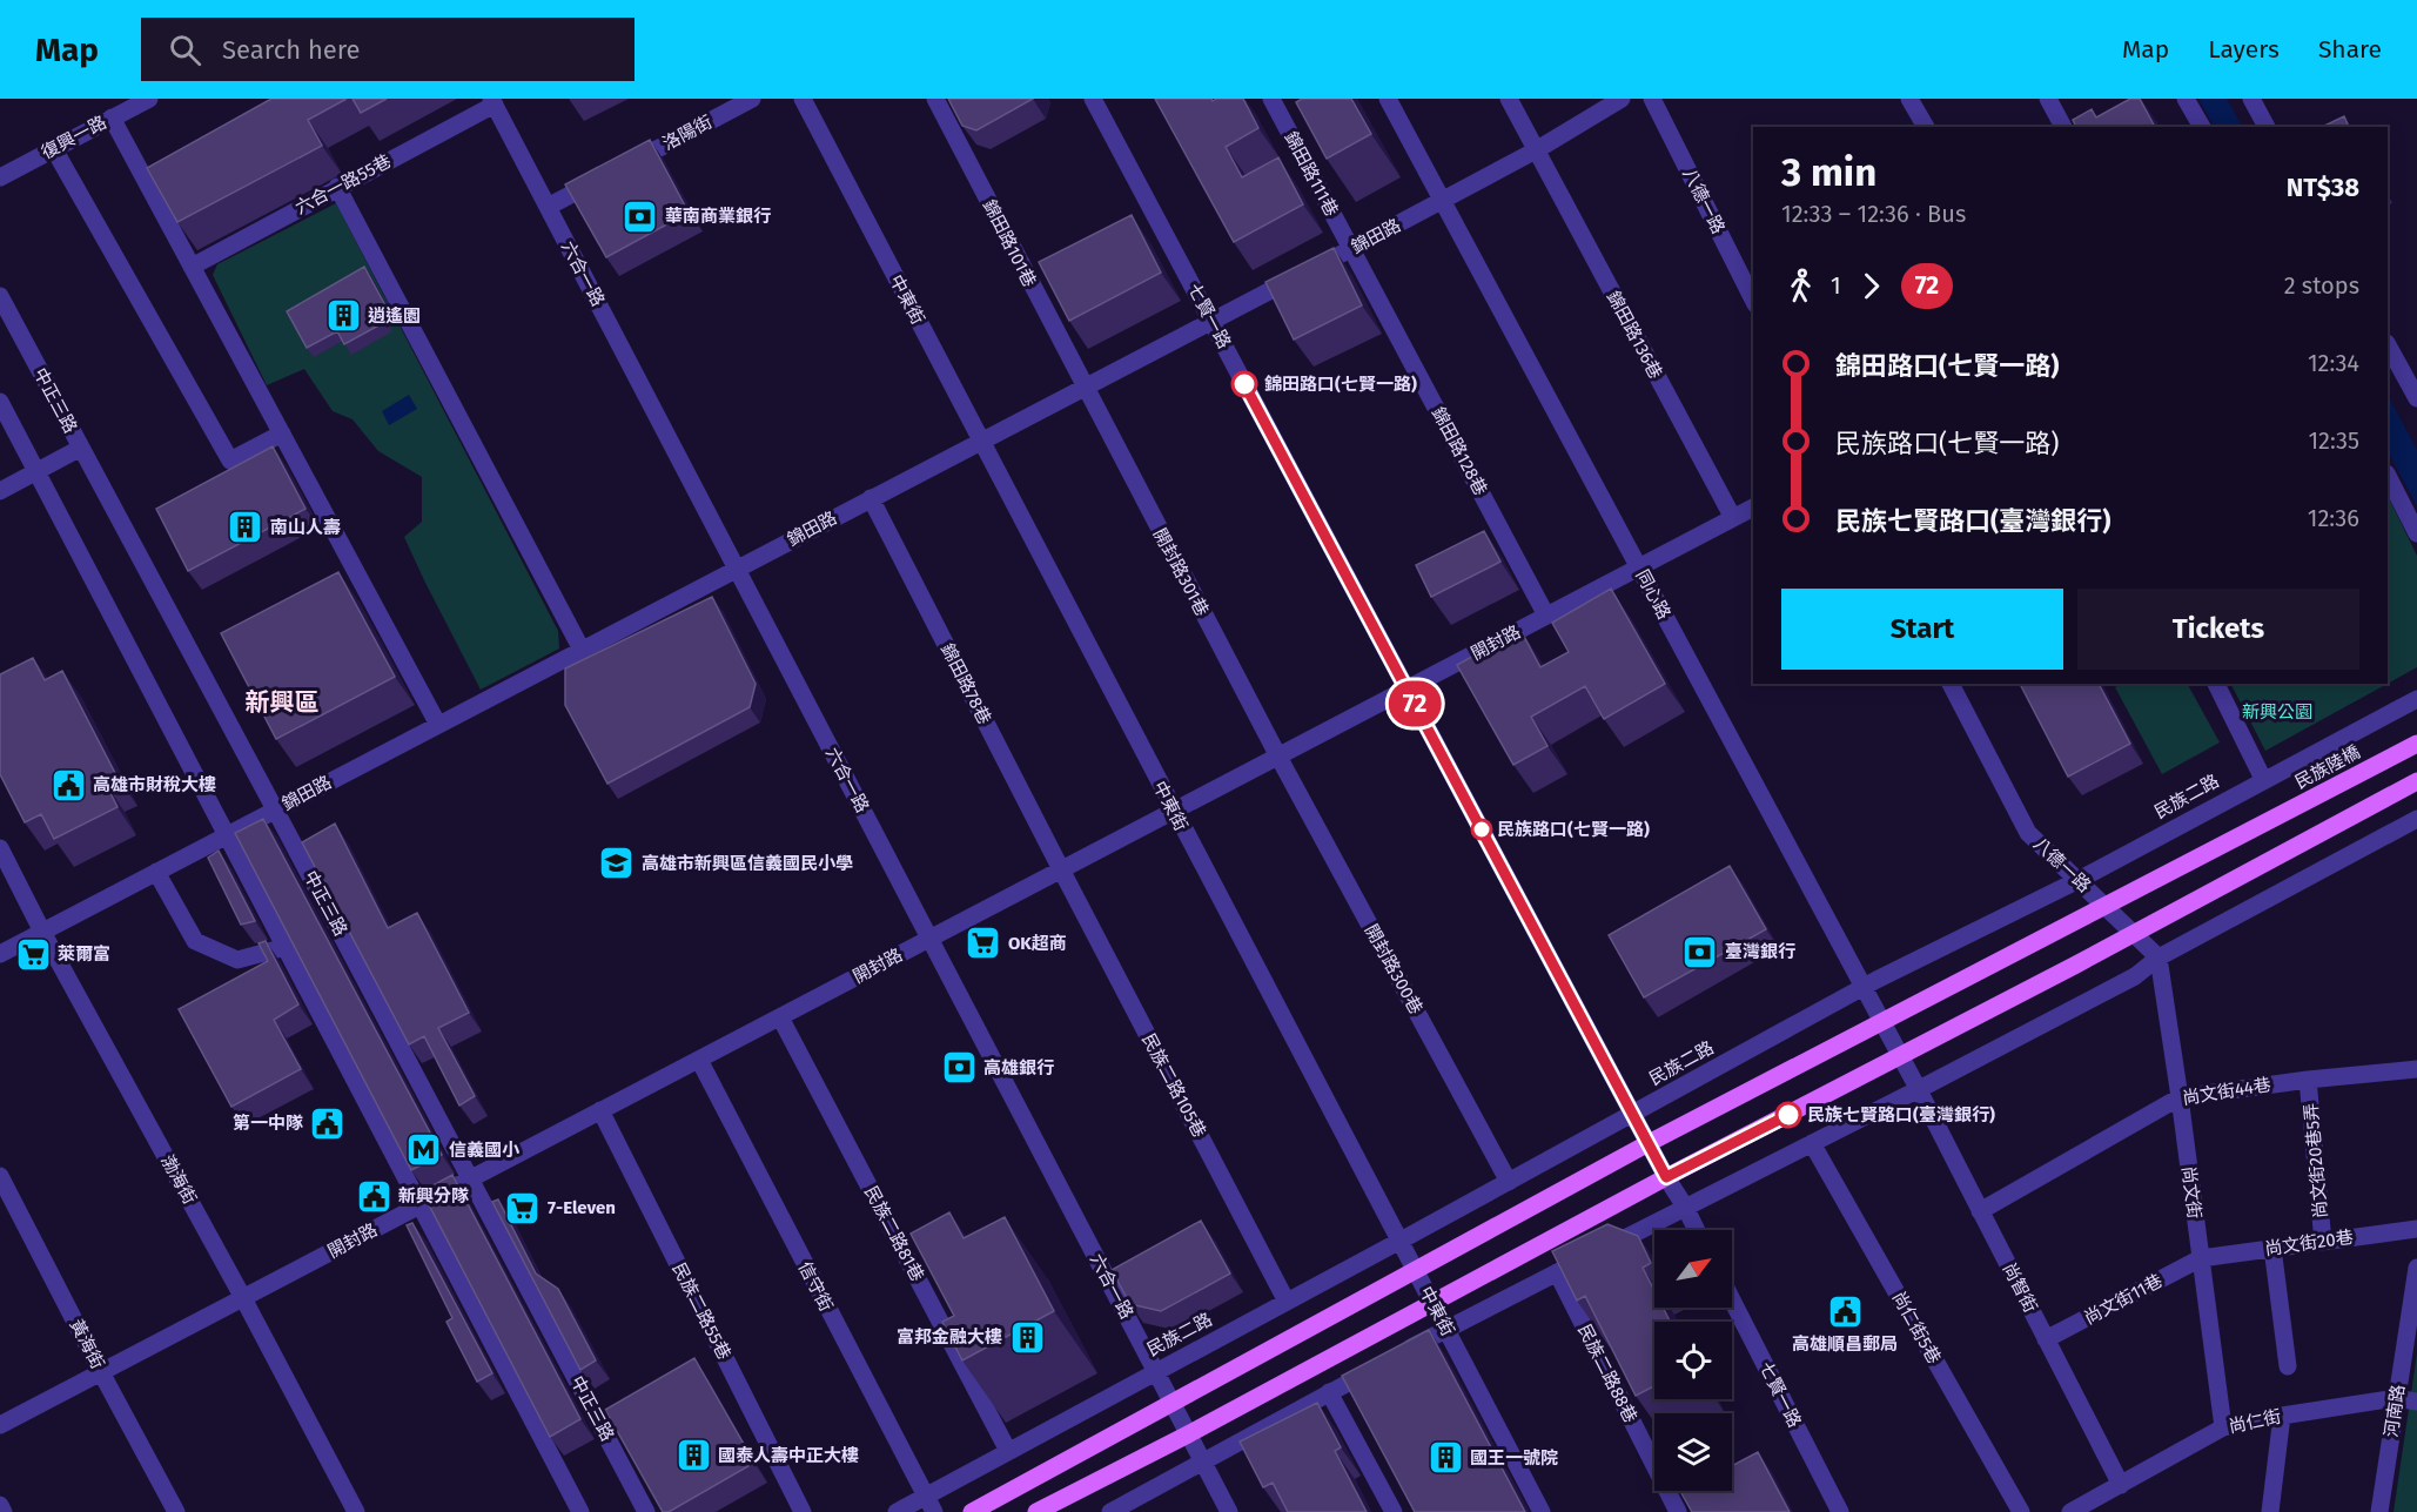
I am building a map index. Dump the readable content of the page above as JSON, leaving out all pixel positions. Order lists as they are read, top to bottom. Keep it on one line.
{"streets":{"main road":["民族陸橋"],"street":["洛陽街","復興一路","錦田路111巷","六合一路55巷","八德一路","錦田路","錦田路101巷","六合一路","中東街","七賢一路","錦田路136巷","中正三路","錦田路128巷","開封路301巷","同心路","開封路","錦田路78巷","民族二路","開封路300巷","民族二路105巷","尚文街44巷","尚文街20巷5弄","渤海街","尚文街","民族二路81巷","尚文街20巷","信守街","尚智街","尚文街11巷","民族二路55巷","尚仁街5巷","黃海街","民族二路88巷","河南路","尚仁街"]},"crossings":[["洛陽街","六合一路"],["錦田路111巷","錦田路"],["錦田路111巷","錦田路128巷"],["六合一路55巷","六合一路"],["八德一路","民族陸橋"],["八德一路","民族二路"],["八德一路","尚文街"],["錦田路","錦田路101巷"],["錦田路","六合一路"],["錦田路","中東街"],["錦田路","七賢一路"],["錦田路","錦田路136巷"],["錦田路","中正三路"],["錦田路","錦田路128巷"],["錦田路","開封路301巷"],["錦田路","同心路"],["錦田路","錦田路78巷"],["錦田路","渤海街"],["錦田路101巷","開封路301巷"],["六合一路","開封路"],["六合一路","民族二路"],["中東街","開封路"],["中東街","民族二路"],["七賢一路","開封路"],["七賢一路","民族二路"],["錦田路136巷","開封路"],["中正三路","開封路"],["錦田路128巷","開封路"],["開封路301巷","開封路"],["開封路301巷","開封路300巷"],["同心路","開封路"],["同心路","民族二路"],["同心路","尚智街"],["開封路","錦田路78巷"],["開封路","開封路300巷"],["開封路","民族二路105巷"],["開封路","渤海街"],["開封路","民族二路81巷"],["開封路","信守街"],["開封路","民族二路55巷"],["開封路","黃海街"],["錦田路78巷","民族二路105巷"],["民族二路","開封路300巷"],["民族二路","民族二路105巷"],["民族二路","民族二路81巷"],["民族二路","信守街"],["尚文街44巷","尚文街20巷5弄"],["尚文街44巷","尚文街"],["尚文街44巷","尚智街"],["尚文街20巷5弄","尚文街20巷"],["尚文街","尚文街20巷"],["尚文街","尚文街11巷"],["尚文街","尚仁街"],["尚文街20巷","尚文街11巷"],["尚智街","尚文街11巷"],["尚智街","尚仁街"],["河南路","尚仁街"]],"districts":["新興區"],"parks":["新興公園"],"places":{"bank":["華南商業銀行","臺灣銀行","高雄銀行"],"building":["逍遙園","南山人壽","富邦金融大樓","國泰人壽中正大樓","國王一號院"],"other":["錦田路口(七賢一路)","民族路口(七賢一路)","民族七賢路口(臺灣銀行)"],"public building":["高雄市財稅大樓","第一中隊","新興分隊","高雄順昌郵局"],"school or university":["高雄市新興區信義國民小學"],"supermarket":["OK超商","萊爾富","7-Eleven"],"metro station":["信義國小"]},"lines":["bus line 72"],"north":"top right","page":{"header":"Map","search":"Search here","nav":["Map","Layers","Share"],"on_map":"72","heading":["3 min","12:33 – 12:36 · Bus","NT$38"],"legs":["1","72","2 stops"],"list":[{"name":"錦田路口(七賢一路)","value":"12:34"},{"name":"民族路口(七賢一路)","value":"12:35"},{"name":"民族七賢路口(臺灣銀行)","value":"12:36"}],"buttons":["Start","Tickets"]}}
